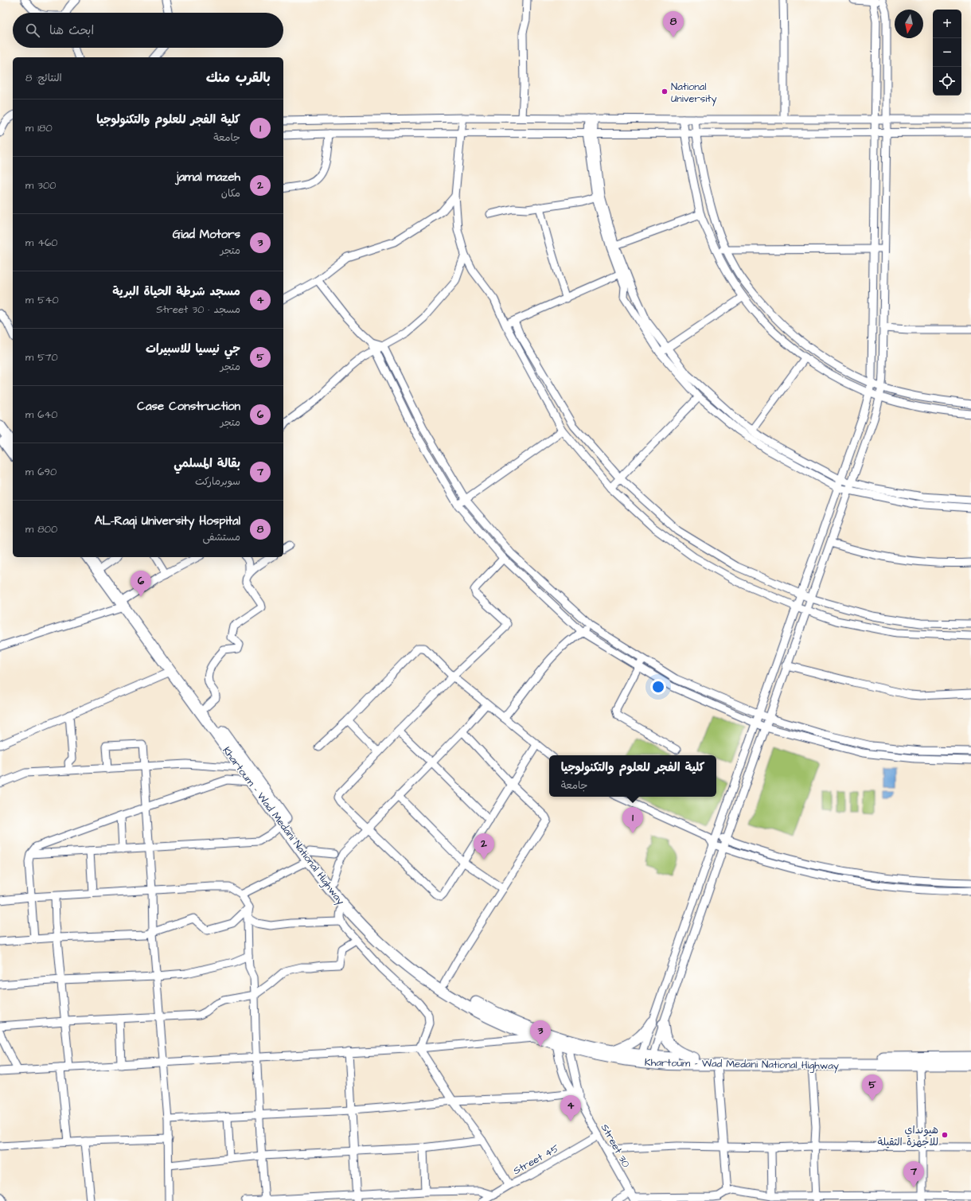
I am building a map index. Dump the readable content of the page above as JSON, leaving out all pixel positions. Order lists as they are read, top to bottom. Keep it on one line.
{"streets":{"highway":["Khartoum - Wad Medani National Highway"],"street":["Street 30","Street 45"]},"crossings":[["Khartoum - Wad Medani National Highway","Street 30"],["Street 30","Street 45"]],"places":["National University","هيونداي للاجهزة الثقيلة"],"north":"bottom","page":{"map_buttons":["+","−"],"pins":["8","6","1","2","3","5","4","7"],"search":"ابحث هنا","heading":["بالقرب منك","النتائج: 8"],"list":[{"mark":"1","name":"كلية الفجر للعلوم والتكنولوجيا","note":"جامعة","value":"180 m"},{"mark":"2","name":"jamal mazeh","note":"مكان","value":"300 m"},{"mark":"3","name":"Giad Motors","note":"متجر","value":"460 m"},{"mark":"4","name":"مسجد شرطة الحياة البرية","note":"مسجد · Street 30","value":"540 m"},{"mark":"5","name":"جي نيسيا للاسبيرات","note":"متجر","value":"570 m"},{"mark":"6","name":"Case Construction","note":"متجر","value":"640 m"},{"mark":"7","name":"بقالة المسلمي","note":"سوبرماركت","value":"690 m"},{"mark":"8","name":"AL-Raqi University Hospital","note":"مستشفى","value":"800 m"}],"popup":["كلية الفجر للعلوم والتكنولوجيا","جامعة"]}}
